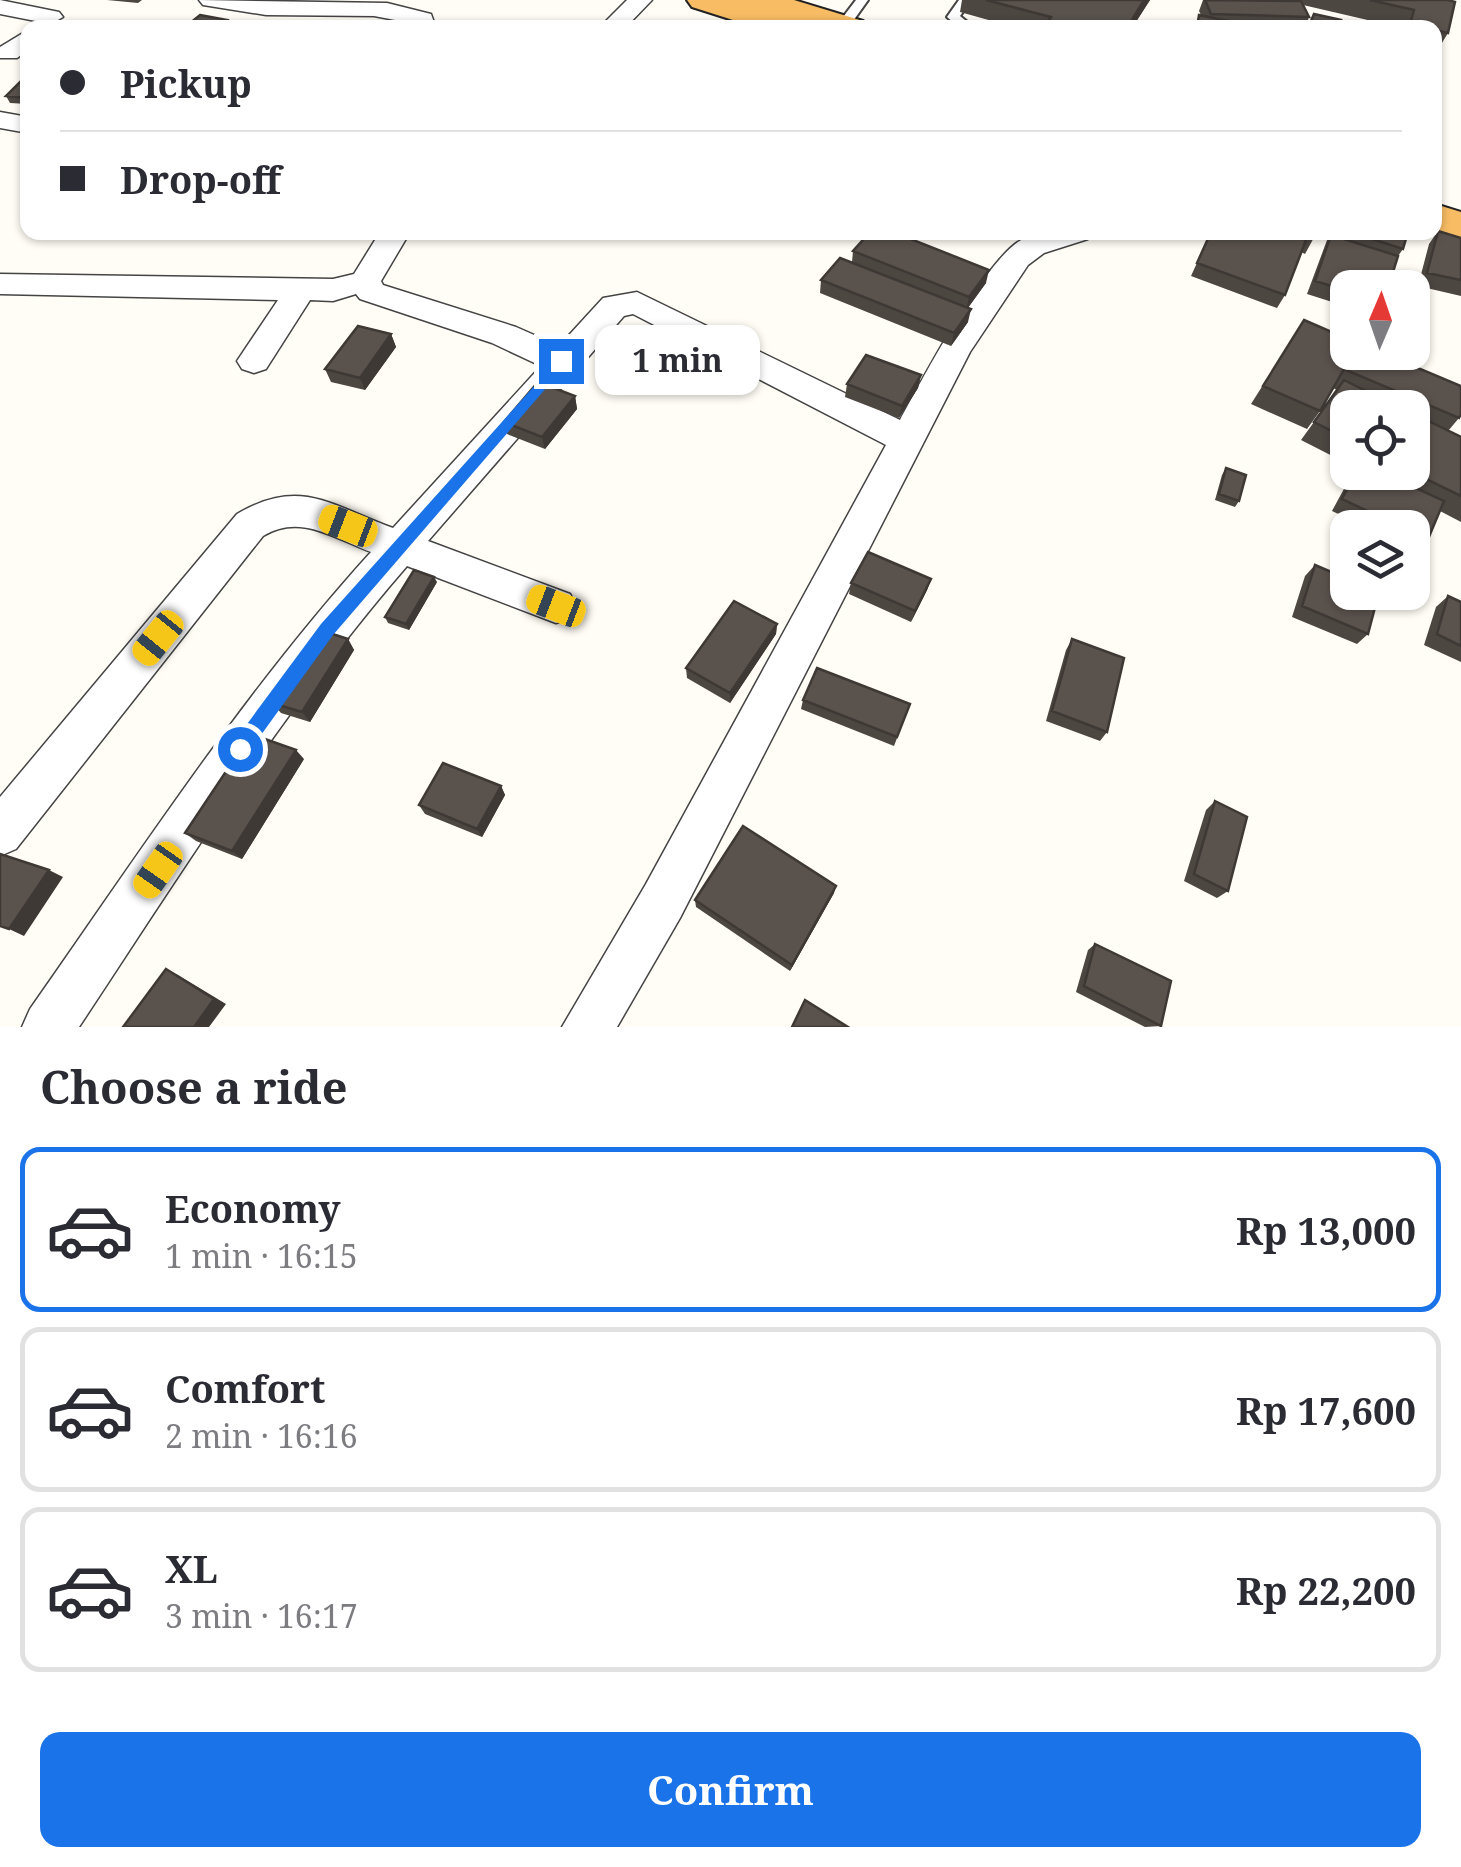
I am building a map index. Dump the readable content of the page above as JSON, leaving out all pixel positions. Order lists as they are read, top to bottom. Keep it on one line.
{"north":"top","page":{"banner":["Pickup","Drop-off"],"bubble":"1 min","heading":"Choose a ride","list":[{"name":"Economy","note":"1 min · 16:15","value":"Rp 13,000"},{"name":"Comfort","note":"2 min · 16:16","value":"Rp 17,600"},{"name":"XL","note":"3 min · 16:17","value":"Rp 22,200"}],"buttons":"Confirm"}}
